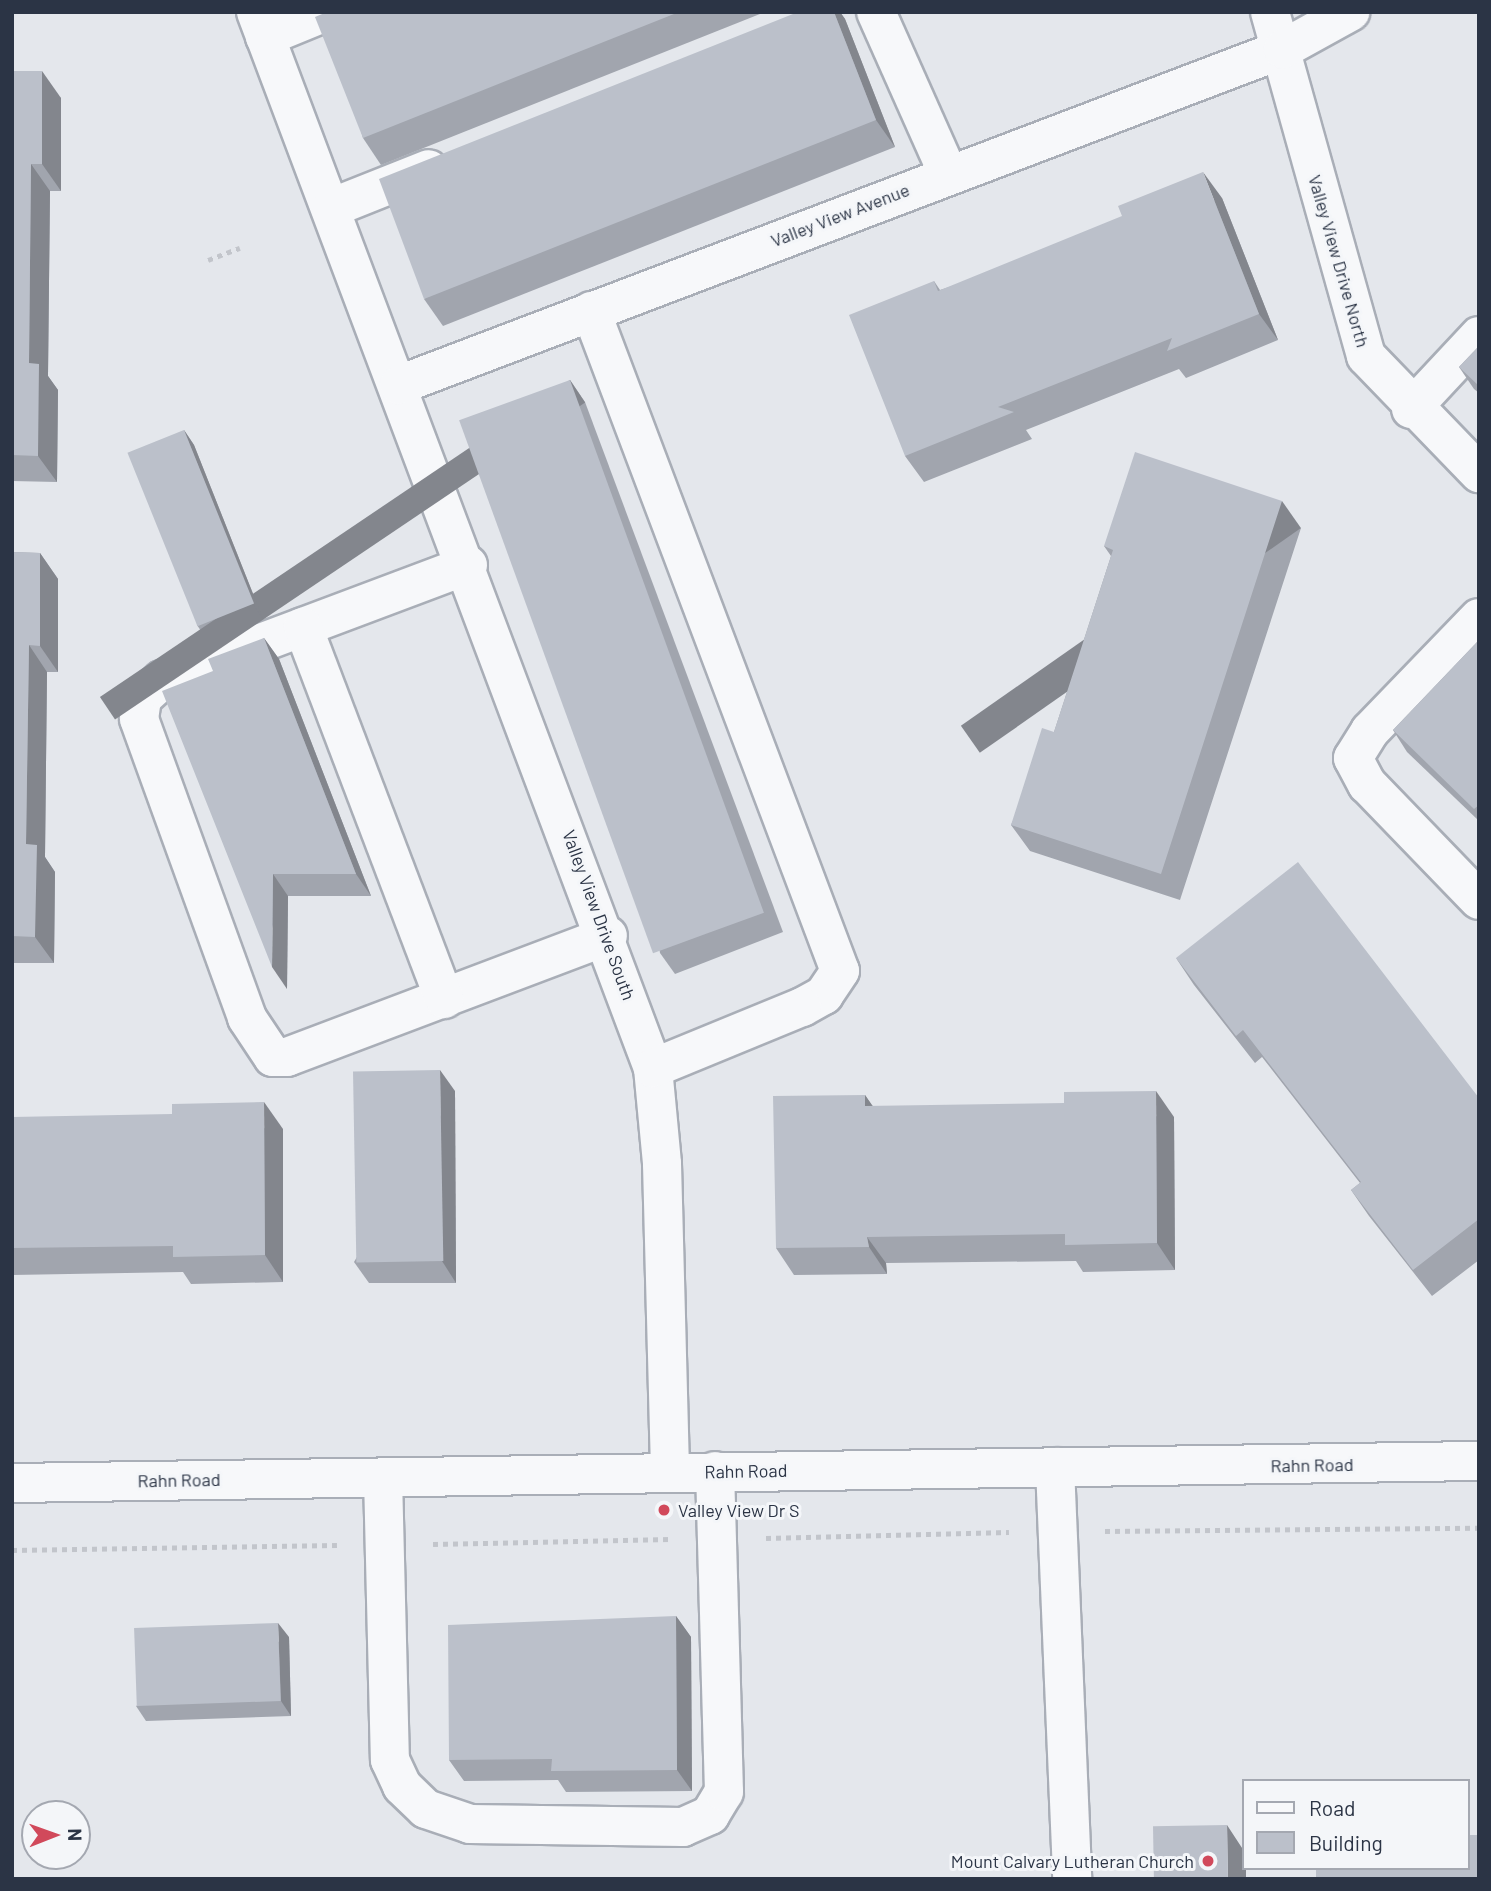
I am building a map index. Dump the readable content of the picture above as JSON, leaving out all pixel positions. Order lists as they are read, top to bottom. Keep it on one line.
{"streets":{"street":["Valley View Avenue","Valley View Drive North","Valley View Drive South","Rahn Road"]},"crossings":[["Valley View Avenue","Valley View Drive North"],["Valley View Avenue","Valley View Drive South"],["Valley View Drive South","Rahn Road"]],"places":["Valley View Dr S","Mount Calvary Lutheran Church"],"legend":["Road","Building"],"north":"right"}
